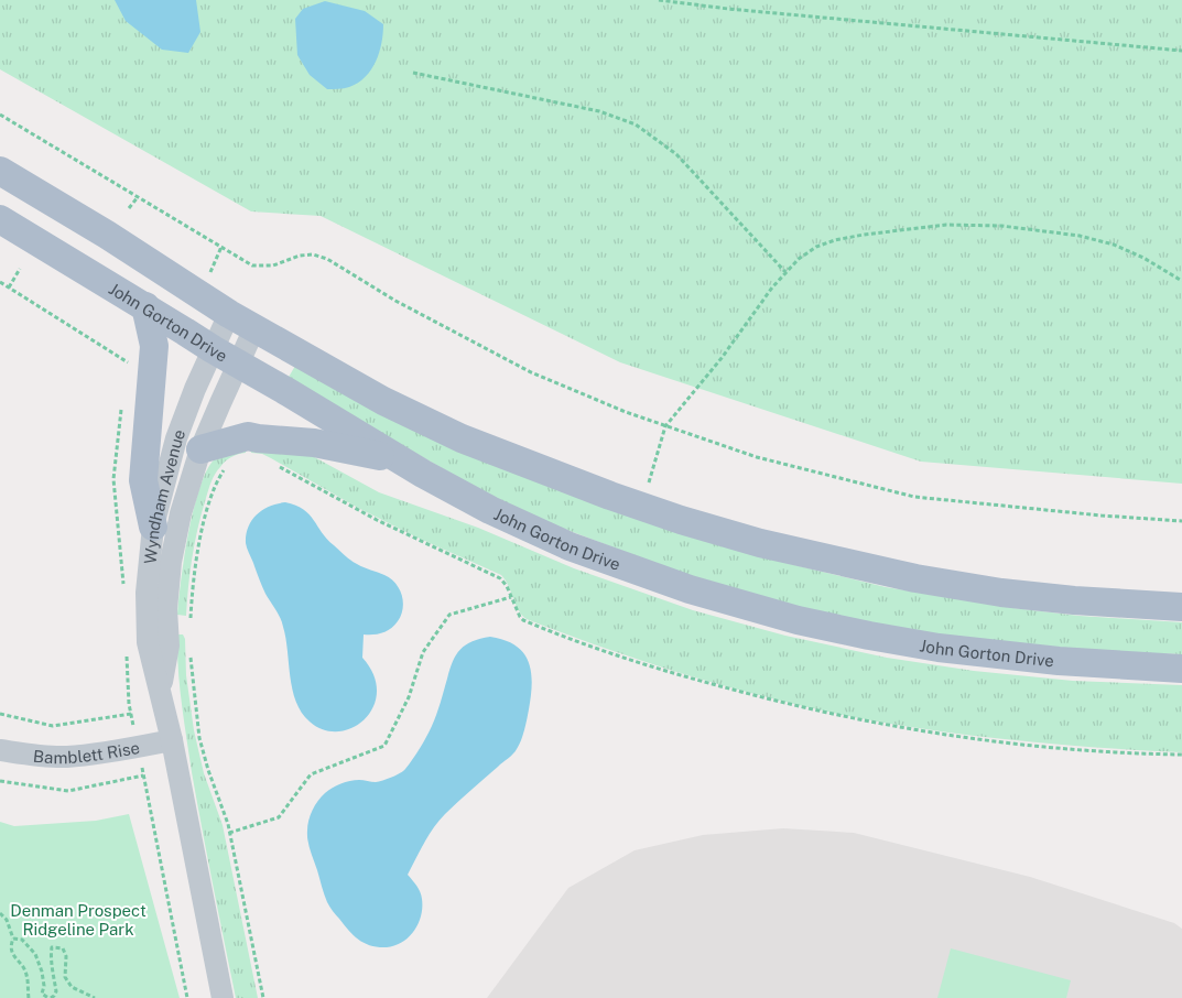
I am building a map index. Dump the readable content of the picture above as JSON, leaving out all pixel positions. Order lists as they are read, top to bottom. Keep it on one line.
{"streets":{"main road":["John Gorton Drive"],"street":["Wyndham Avenue","Bamblett Rise"]},"crossings":[["John Gorton Drive","Wyndham Avenue"],["Wyndham Avenue","Bamblett Rise"]],"parks":["Denman Prospect Ridgeline Park"]}
